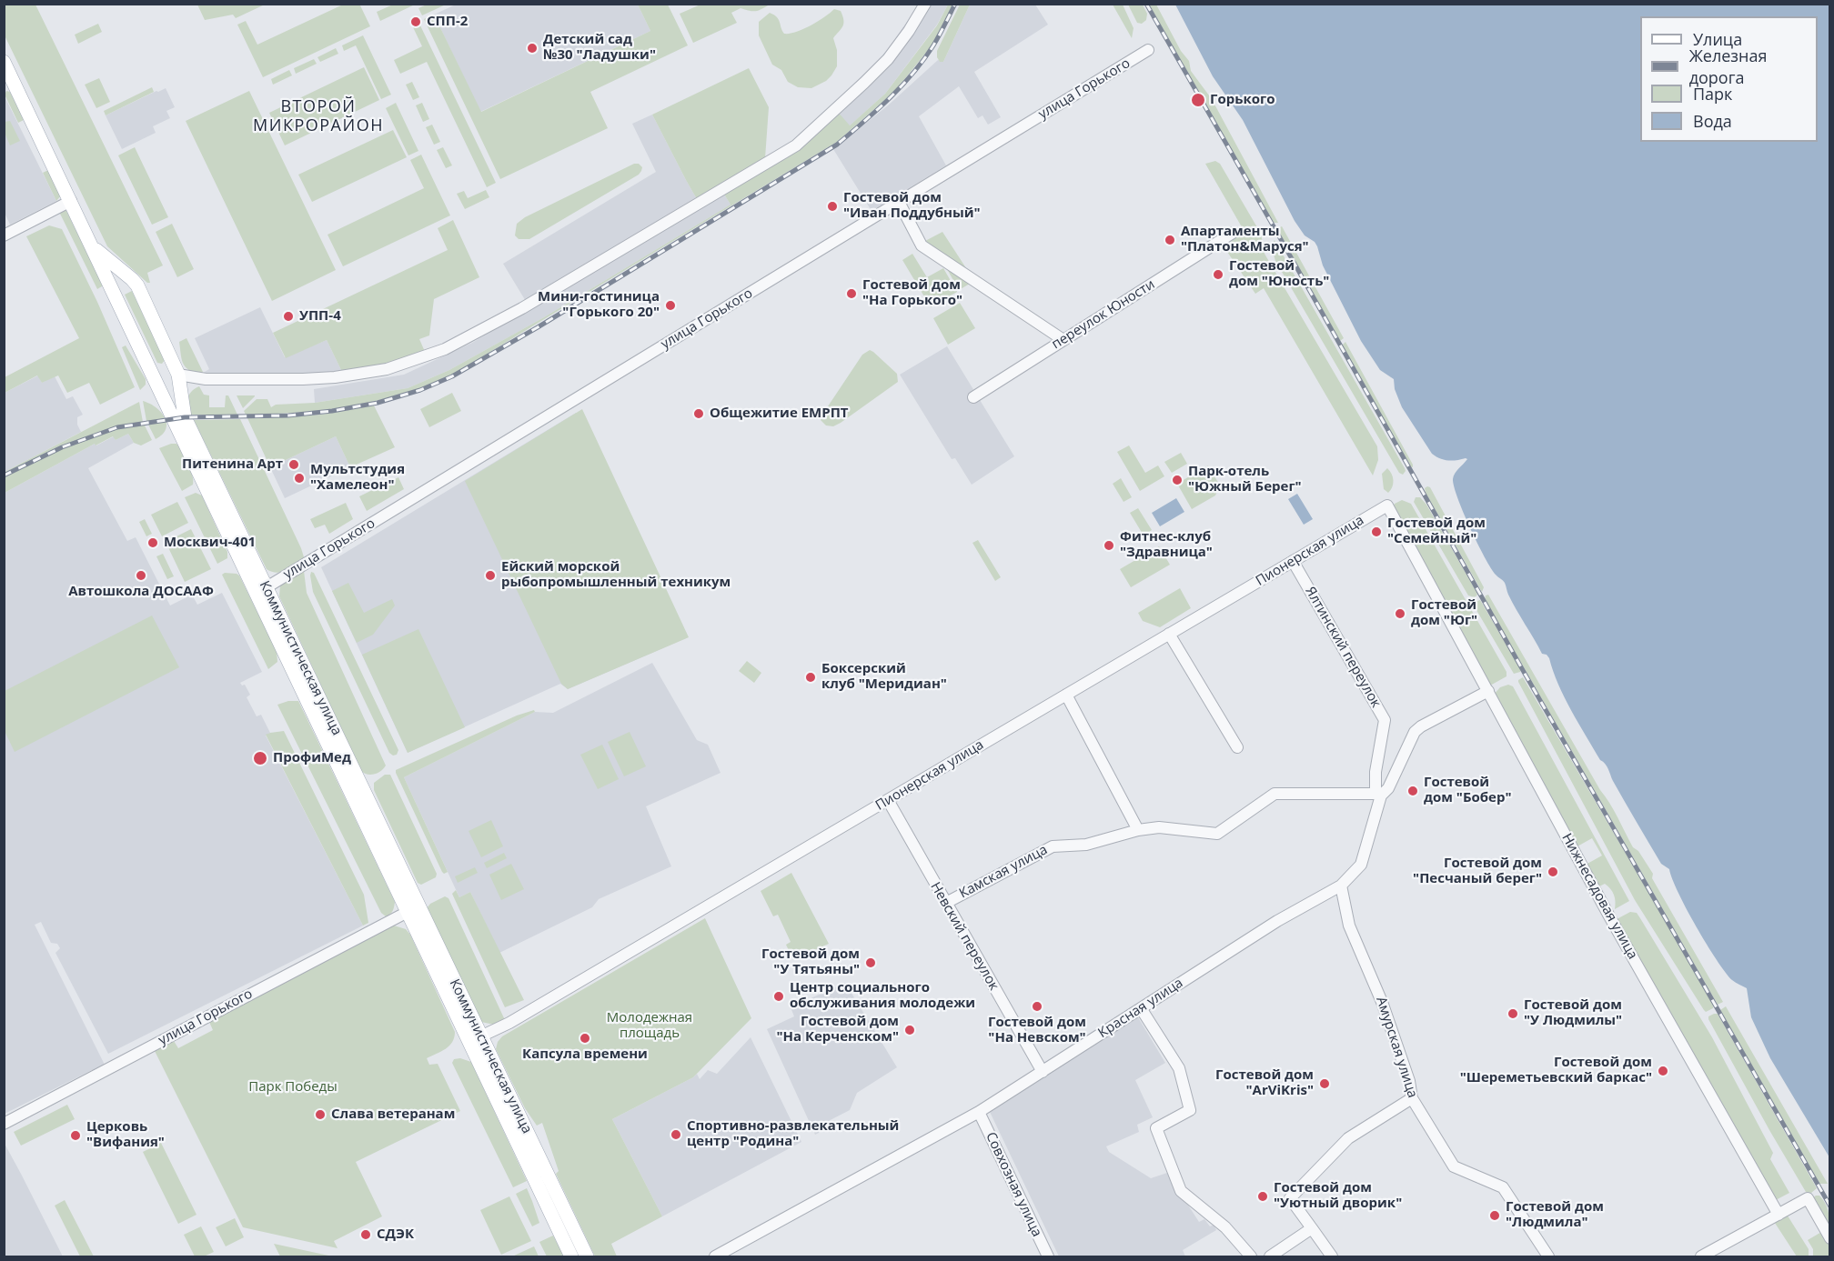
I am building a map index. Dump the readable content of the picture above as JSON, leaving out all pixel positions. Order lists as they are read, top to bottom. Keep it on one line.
{"streets":{"main road":["Коммунистическая улица"],"street":["улица Горького","переулок Юности","Пионерская улица","Ялтинский переулок","Камская улица","Нижнесадовая улица","Невский переулок","Красная улица","Амурская улица","Совхозная улица"]},"crossings":[["улица Горького","Коммунистическая улица"],["Пионерская улица","Ялтинский переулок"],["Пионерская улица","Коммунистическая улица"],["Пионерская улица","Нижнесадовая улица"],["Пионерская улица","Невский переулок"],["Ялтинский переулок","Камская улица"],["Ялтинский переулок","Красная улица"],["Камская улица","Невский переулок"],["Камская улица","Красная улица"],["Нижнесадовая улица","Красная улица"],["Невский переулок","Красная улица"],["Красная улица","Амурская улица"],["Красная улица","Совхозная улица"]],"districts":["ВТОРОЙ МИКРОРАЙОН"],"parks":["Молодежная площадь","Парк Победы"],"places":["СПП-2","Детский сад №30 \"Ладушки\"","Горького","Гостевой дом \"Иван Поддубный\"","Апартаменты \"Платон&Маруся\"","Гостевой дом \"Юность\"","Гостевой дом \"На Горького\"","Мини-гостиница \"Горького 20\"","УПП-4","Общежитие ЕМРПТ","Питенина Арт","Мультстудия \"Хамелеон\"","Парк-отель \"Южный Берег\"","Гостевой дом \"Семейный\"","Москвич-401","Фитнес-клуб \"Здравница\"","Автошкола ДОСААФ","Ейский морской рыбопромышленный техникум","Гостевой дом \"Юг\"","Боксерский клуб \"Меридиан\"","ПрофиМед","Гостевой дом \"Бобер\"","Гостевой дом \"Песчаный берег\"","Гостевой дом \"У Тятьяны\"","Центр социального обслуживания молодежи","Гостевой дом \"На Невском\"","Гостевой дом \"У Людмилы\"","Гостевой дом \"На Керченском\"","Капсула времени","Гостевой дом \"Шереметьевский баркас\"","Гостевой дом \"ArViKris\"","Слава ветеранам","Спортивно-развлекательный центр \"Родина\"","Церковь \"Вифания\"","Гостевой дом \"Уютный дворик\"","Гостевой дом \"Людмила\"","СДЭК"],"legend":["Улица","Железная дорога","Парк","Вода"]}
